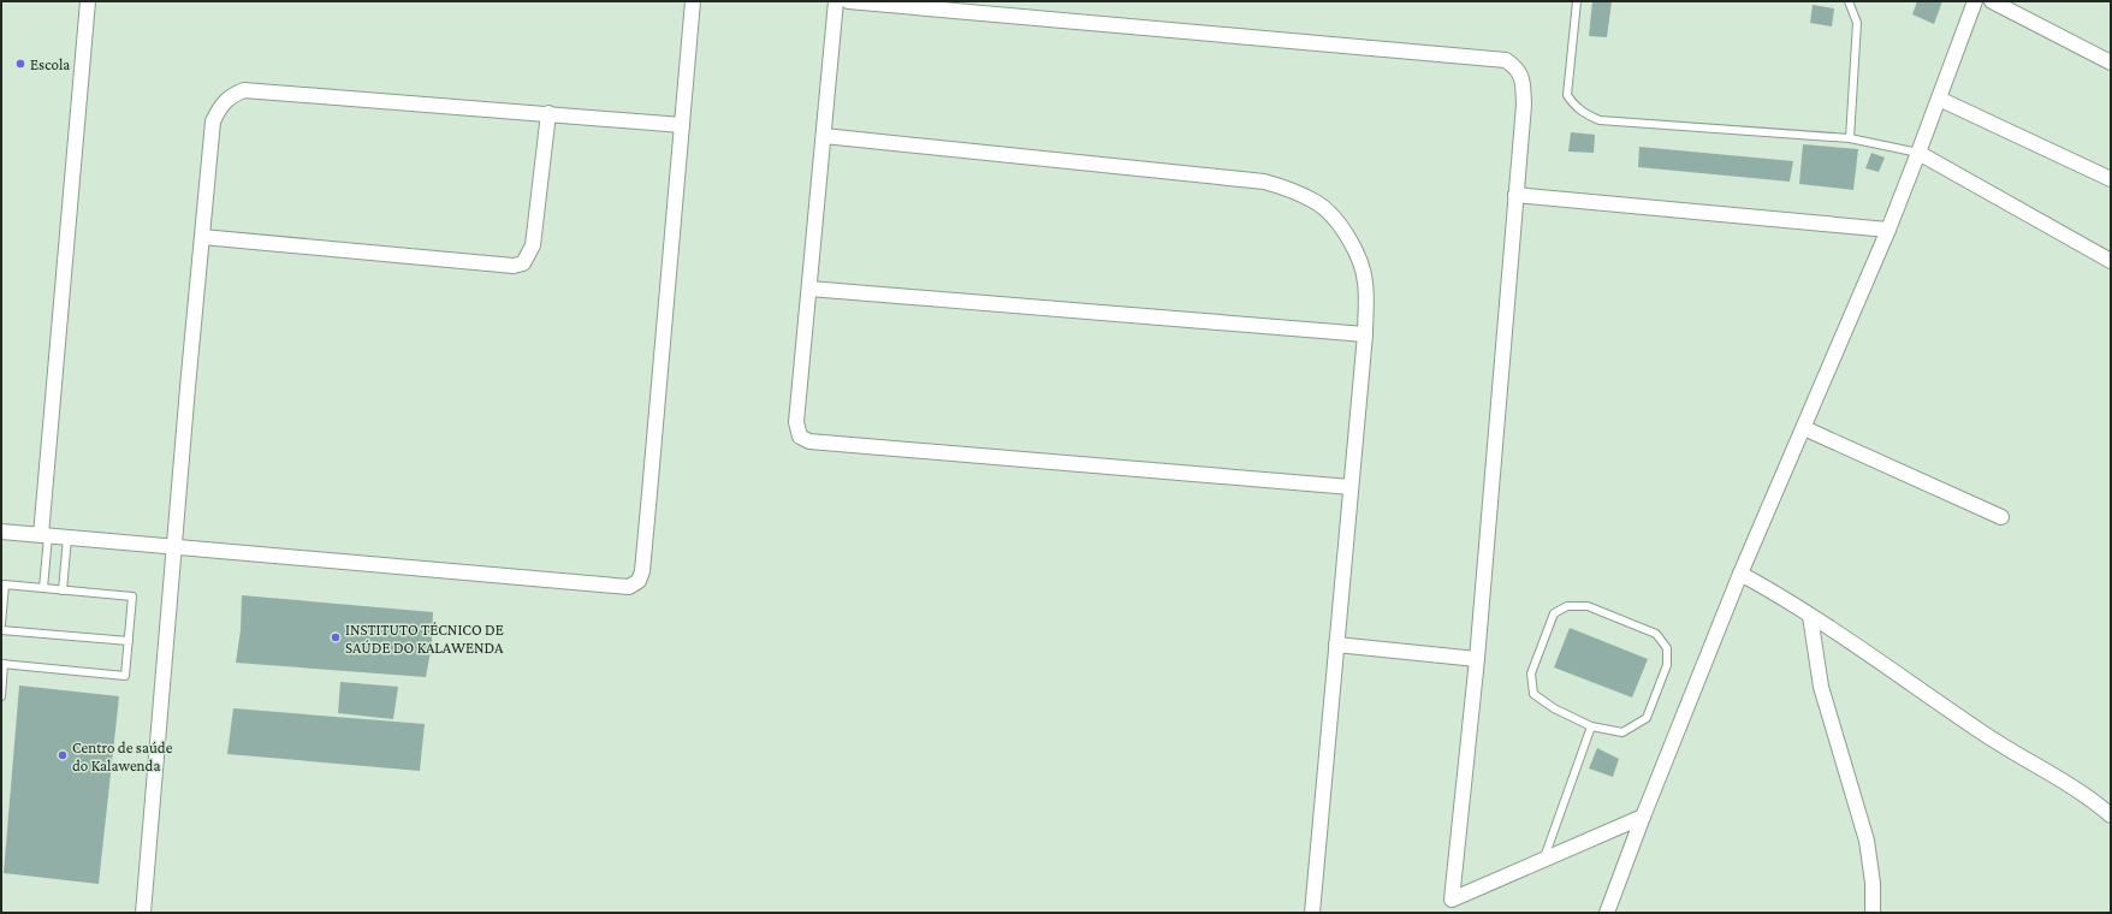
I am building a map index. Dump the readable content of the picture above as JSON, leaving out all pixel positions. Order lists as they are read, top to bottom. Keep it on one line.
{"places":["Escola","INSTITUTO TÉCNICO DE SAÚDE DO KALAWENDA","Centro de saúde do Kalawenda"]}
